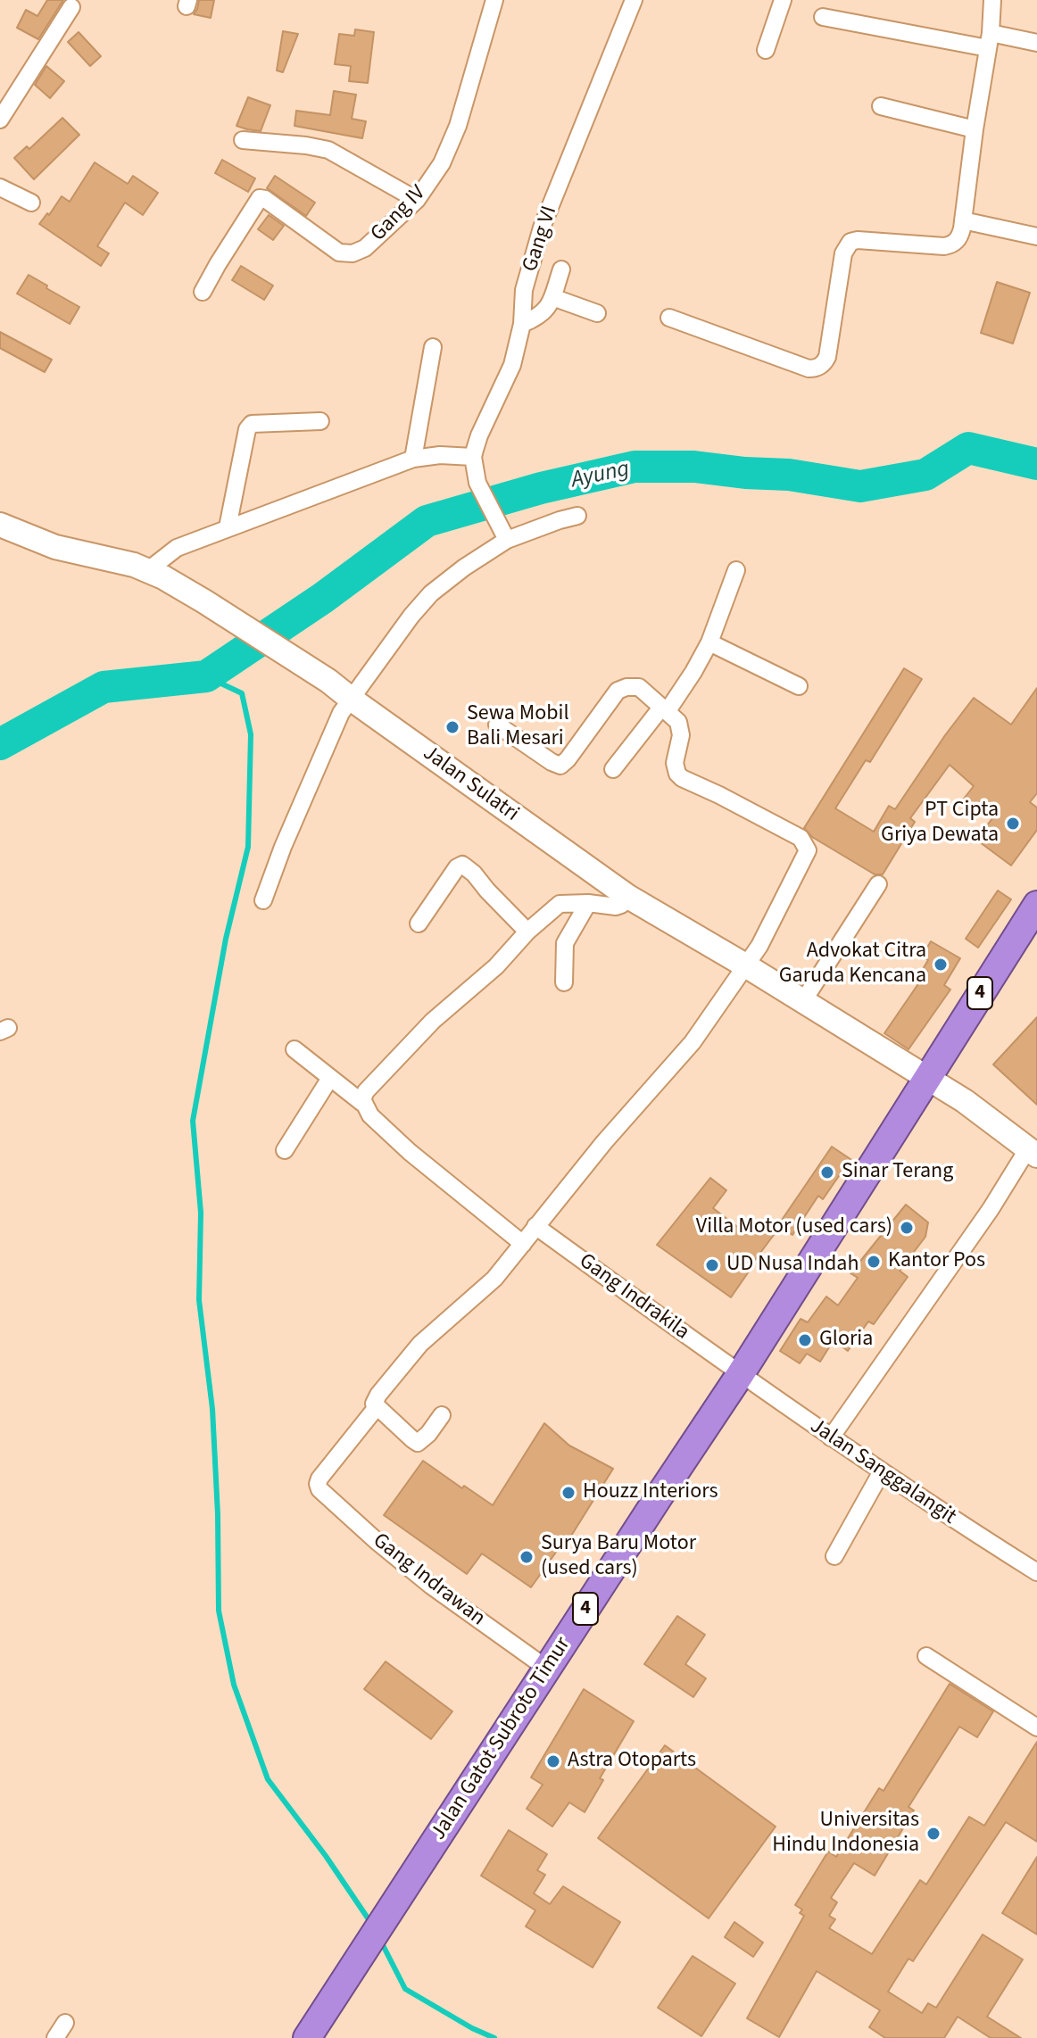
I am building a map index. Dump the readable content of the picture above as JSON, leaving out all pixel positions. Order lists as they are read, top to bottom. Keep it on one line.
{"streets":{"highway":["4","Jalan Gatot Subroto Timur"],"main road":["Jalan Sulatri"],"street":["Gang IV","Gang VI","Gang Indrakila","Jalan Sanggalangit","Gang Indrawan"]},"crossings":[["Jalan Sulatri","4"],["Jalan Sulatri","Jalan Gatot Subroto Timur"],["4","Jalan Gatot Subroto Timur"],["Gang Indrakila","Jalan Sanggalangit"],["Gang Indrakila","Jalan Gatot Subroto Timur"],["Jalan Sanggalangit","Jalan Gatot Subroto Timur"],["Gang Indrawan","Jalan Gatot Subroto Timur"]],"water":["Ayung"],"places":["Sewa Mobil Bali Mesari","PT Cipta Griya Dewata","Advokat Citra Garuda Kencana","Sinar Terang","Villa Motor (used cars)","Kantor Pos","UD Nusa Indah","Gloria","Houzz Interiors","Surya Baru Motor (used cars)","Astra Otoparts","Universitas Hindu Indonesia"]}
